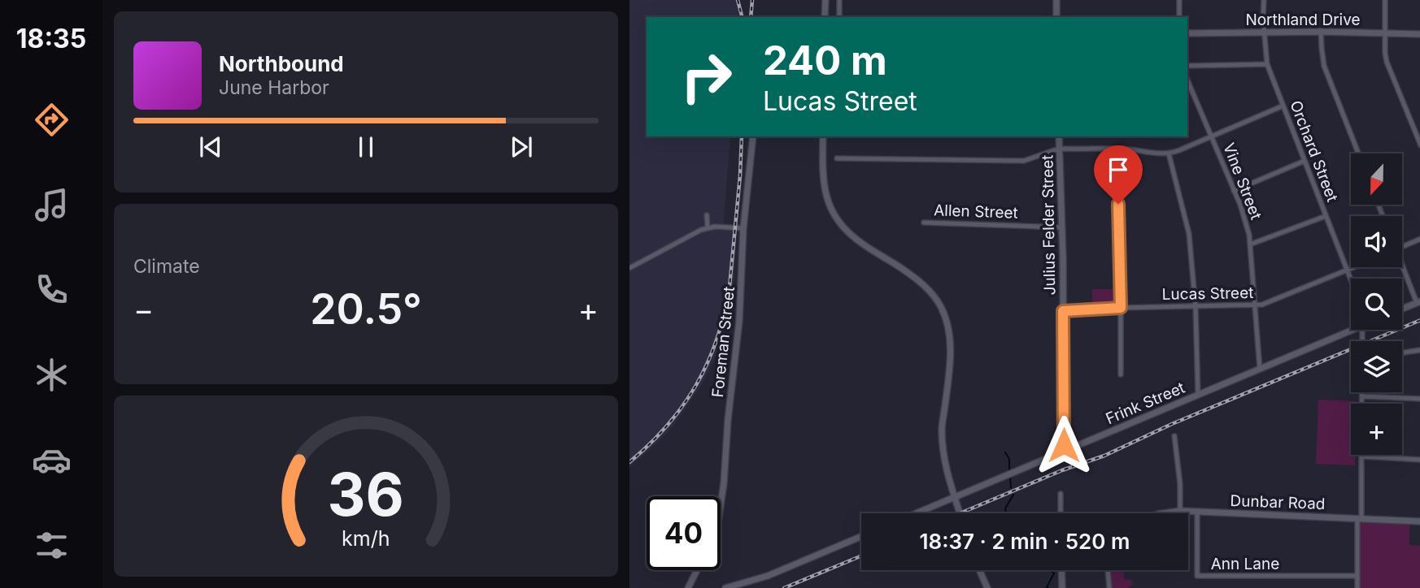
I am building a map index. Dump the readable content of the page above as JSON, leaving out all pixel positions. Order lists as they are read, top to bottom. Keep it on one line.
{"streets":{"street":["Northland Drive","Orchard Street","Vine Street","Allen Street","Julius Felder Street","Lucas Street","Foreman Street","Frink Street","Dunbar Road","Ann Lane"]},"crossings":[["Northland Drive","Orchard Street"],["Orchard Street","Lucas Street"],["Vine Street","Lucas Street"],["Vine Street","Frink Street"],["Allen Street","Julius Felder Street"],["Julius Felder Street","Lucas Street"],["Julius Felder Street","Frink Street"],["Dunbar Road","Ann Lane"]],"north":"bottom","page":{"tabs":"18:35","turn":["240 m","Lucas Street"],"song":["Northbound","June Harbor"],"map_buttons":"+","tile":"Climate","heat":["−","20.5°","+"],"limit":"40","trip":"18:37 · 2 min · 520 m","gauge":["36","km/h"]}}
